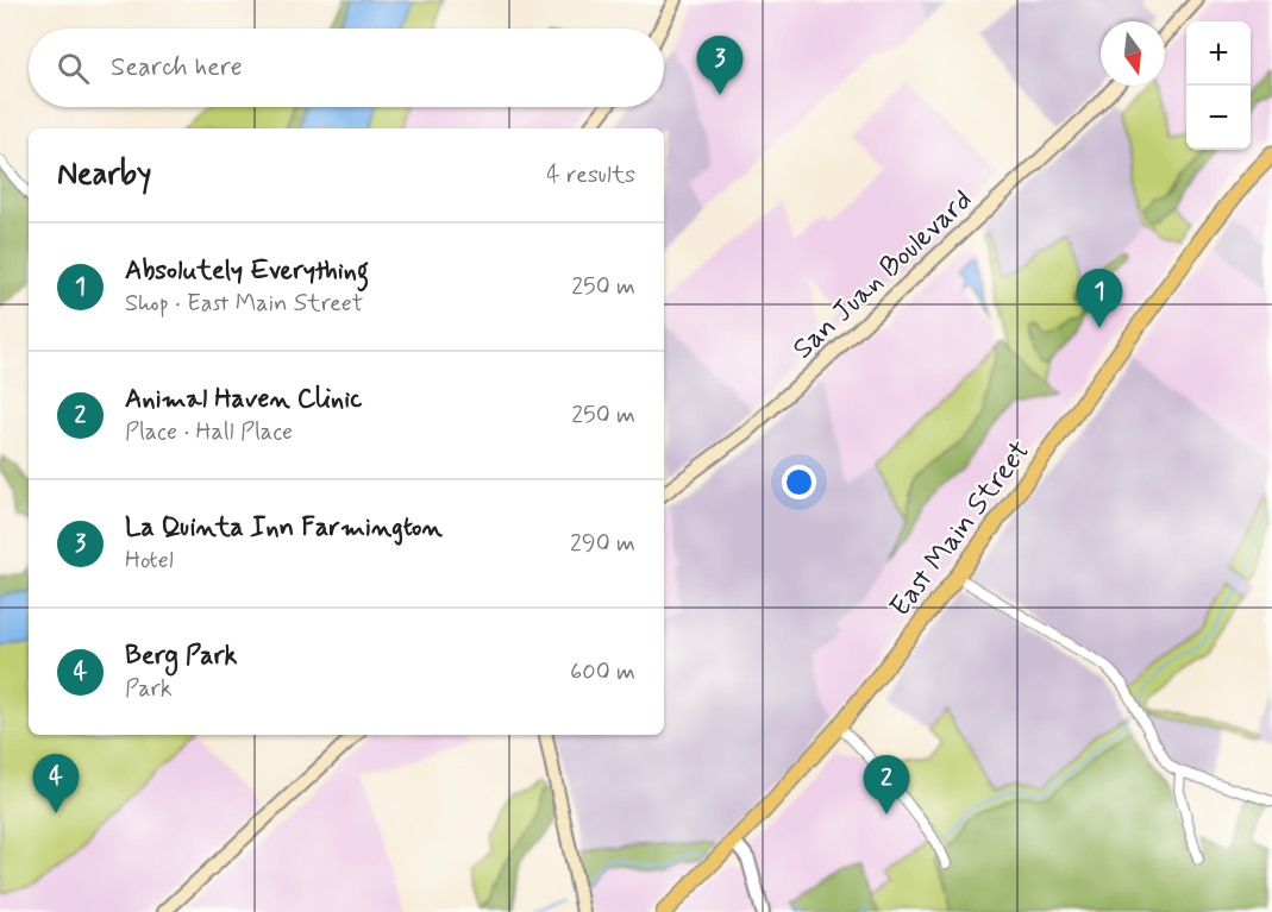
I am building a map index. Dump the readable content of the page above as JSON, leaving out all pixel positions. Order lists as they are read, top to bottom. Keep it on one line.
{"streets":{"main road":["San Juan Boulevard","East Main Street"]},"north":"bottom","page":{"map_buttons":["+","−"],"search":"Search here","pins":["3","1","4","2"],"heading":["Nearby","4 results"],"list":[{"mark":"1","name":"Absolutely Everything","note":"Shop · East Main Street","value":"250 m"},{"mark":"2","name":"Animal Haven Clinic","note":"Place · Hall Place","value":"250 m"},{"mark":"3","name":"La Quinta Inn Farmington","note":"Hotel","value":"290 m"},{"mark":"4","name":"Berg Park","note":"Park","value":"600 m"}]}}
